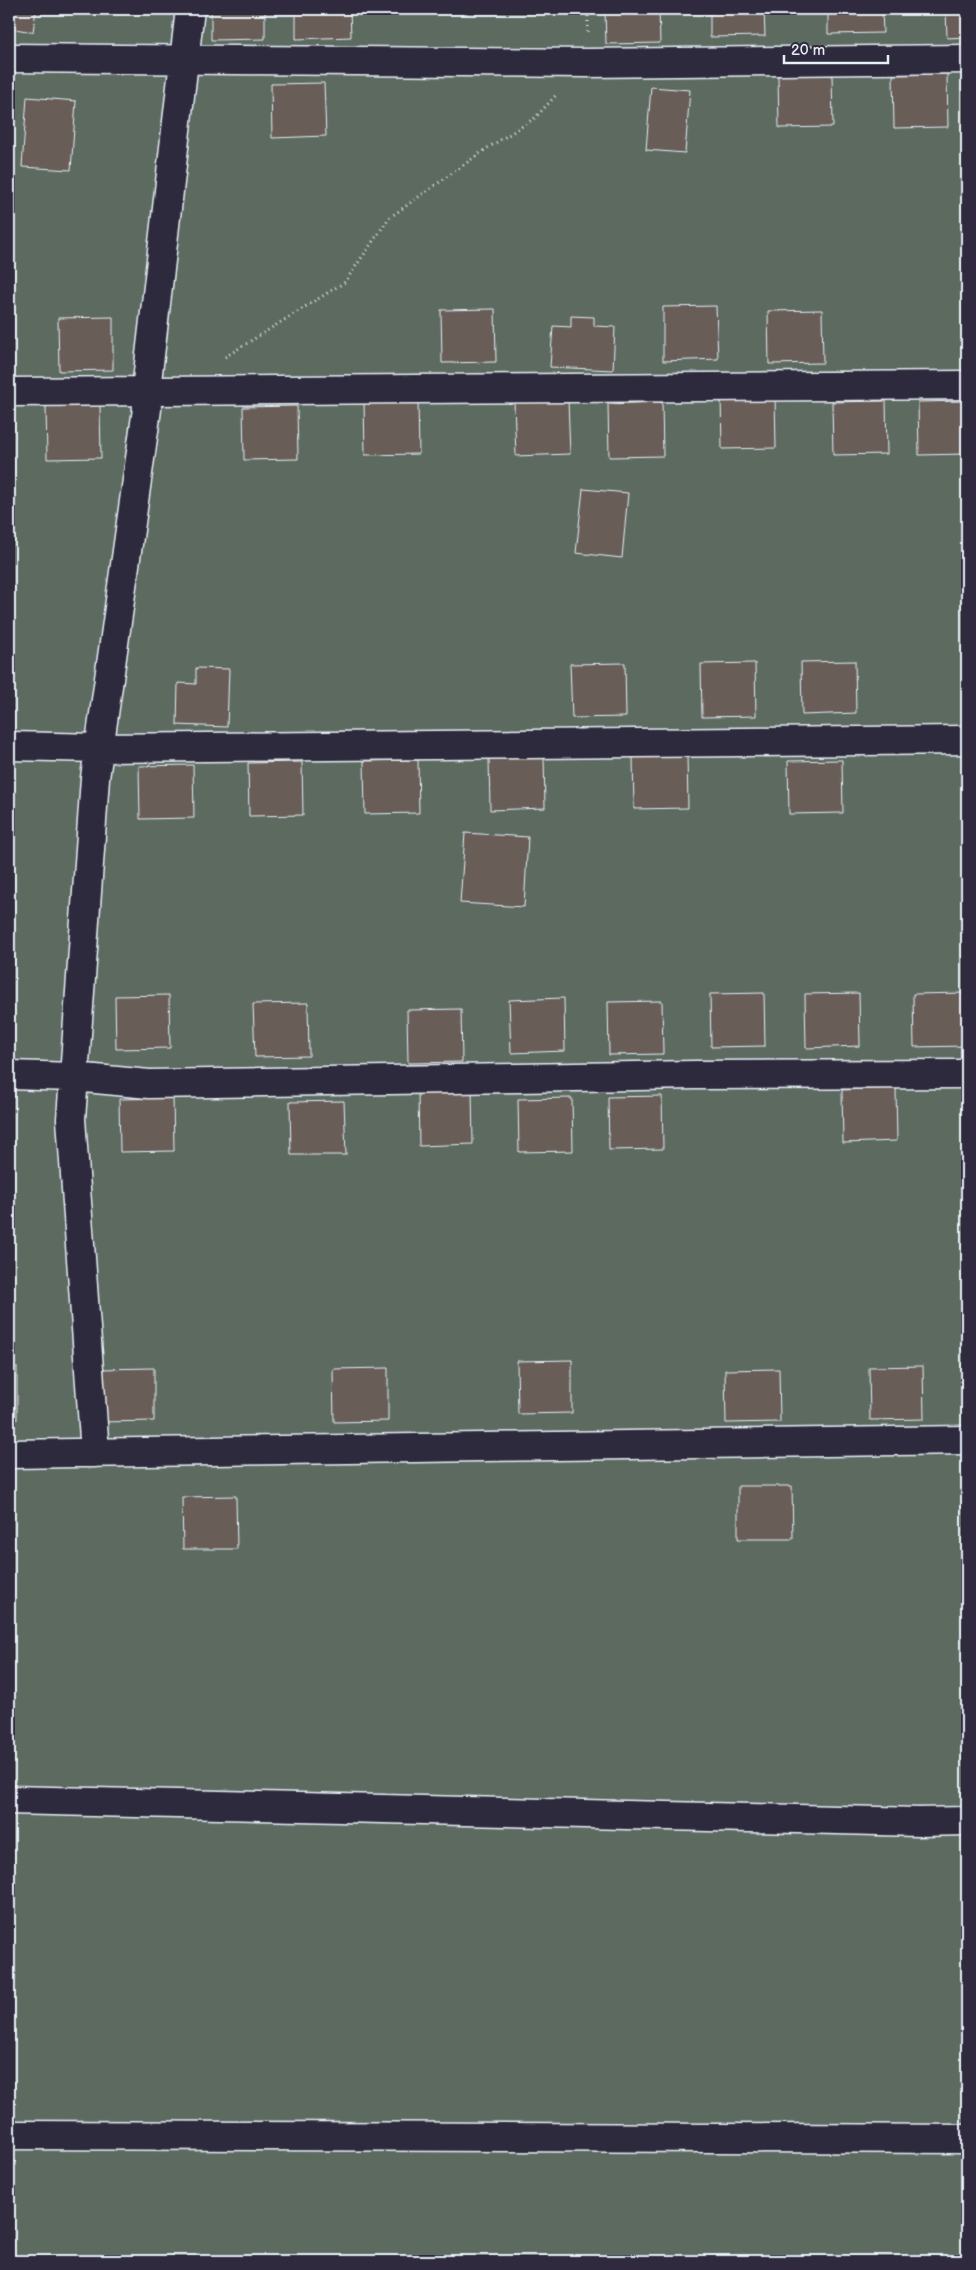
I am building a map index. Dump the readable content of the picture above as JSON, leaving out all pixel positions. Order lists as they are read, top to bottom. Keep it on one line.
{"scale_bar":"20 m"}
